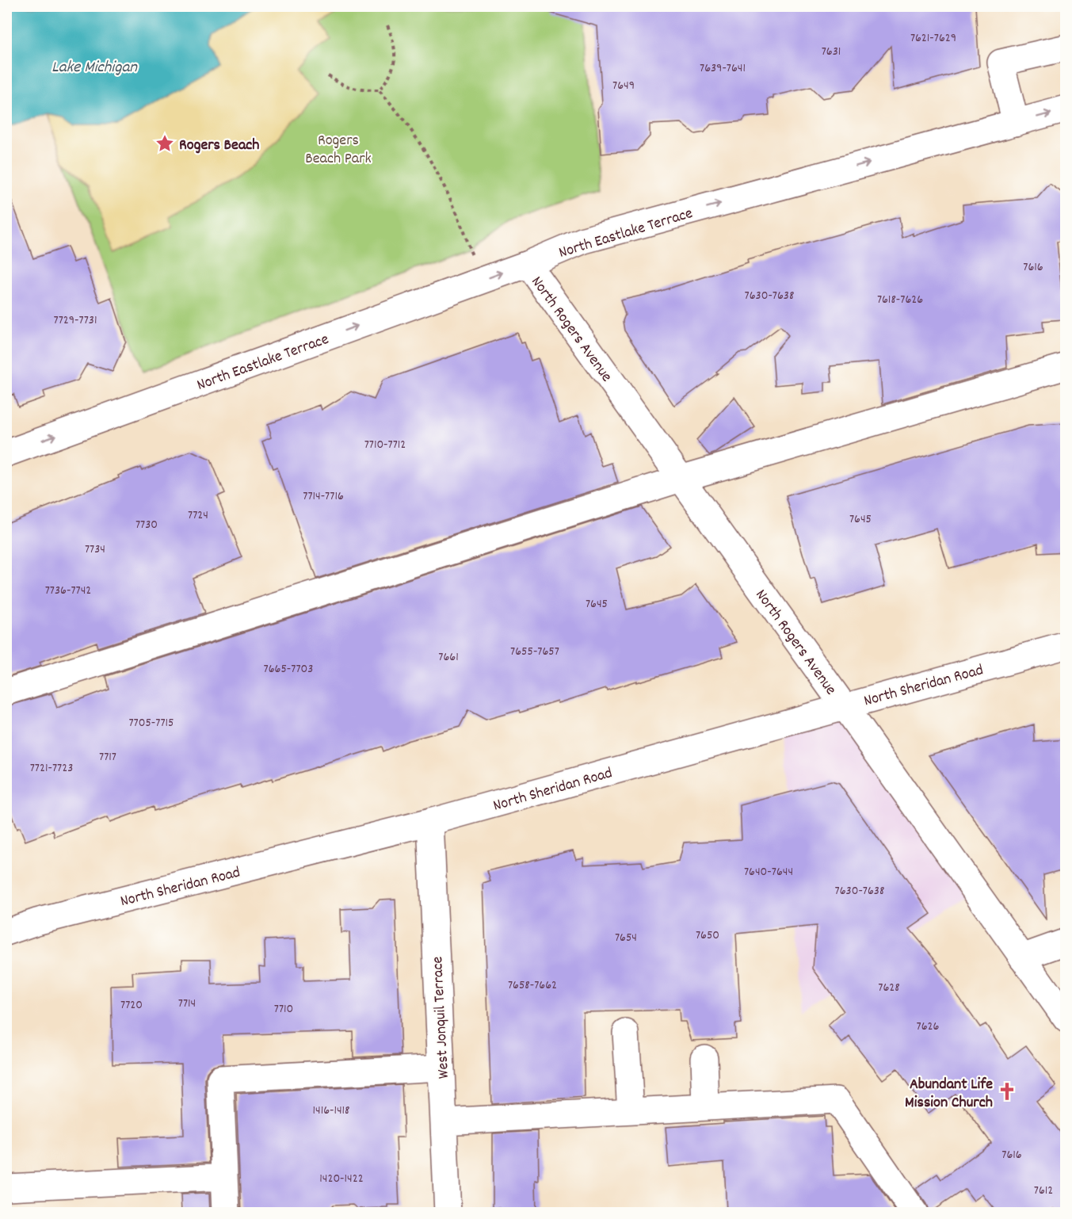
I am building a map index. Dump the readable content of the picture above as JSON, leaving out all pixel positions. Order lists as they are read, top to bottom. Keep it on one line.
{"streets":{"street":["North Eastlake Terrace","North Rogers Avenue","North Sheridan Road","West Jonquil Terrace"]},"crossings":[["North Eastlake Terrace","North Rogers Avenue"],["North Rogers Avenue","North Sheridan Road"],["North Sheridan Road","West Jonquil Terrace"]],"one_way":["North Eastlake Terrace"],"water":["Lake Michigan"],"parks":["Rogers Beach Park"],"places":{"place":["Rogers Beach"],"church":["Abundant Life Mission Church"]},"house_numbers":["7621-7629","7631","7639-7641","7649","7616","7630-7638","7618-7626","7729-7731","7710-7712","7714-7716","7724","7645","7730","7734","7736-7742","7645","7655-7657","7661","7665-7703","7705-7715","7717","7721-7723","7640-7644","7630-7638","7650","7654","7658-7662","7628","7714","7720","7710","7626","1416-1418","7616","1420-1422","7612"]}
